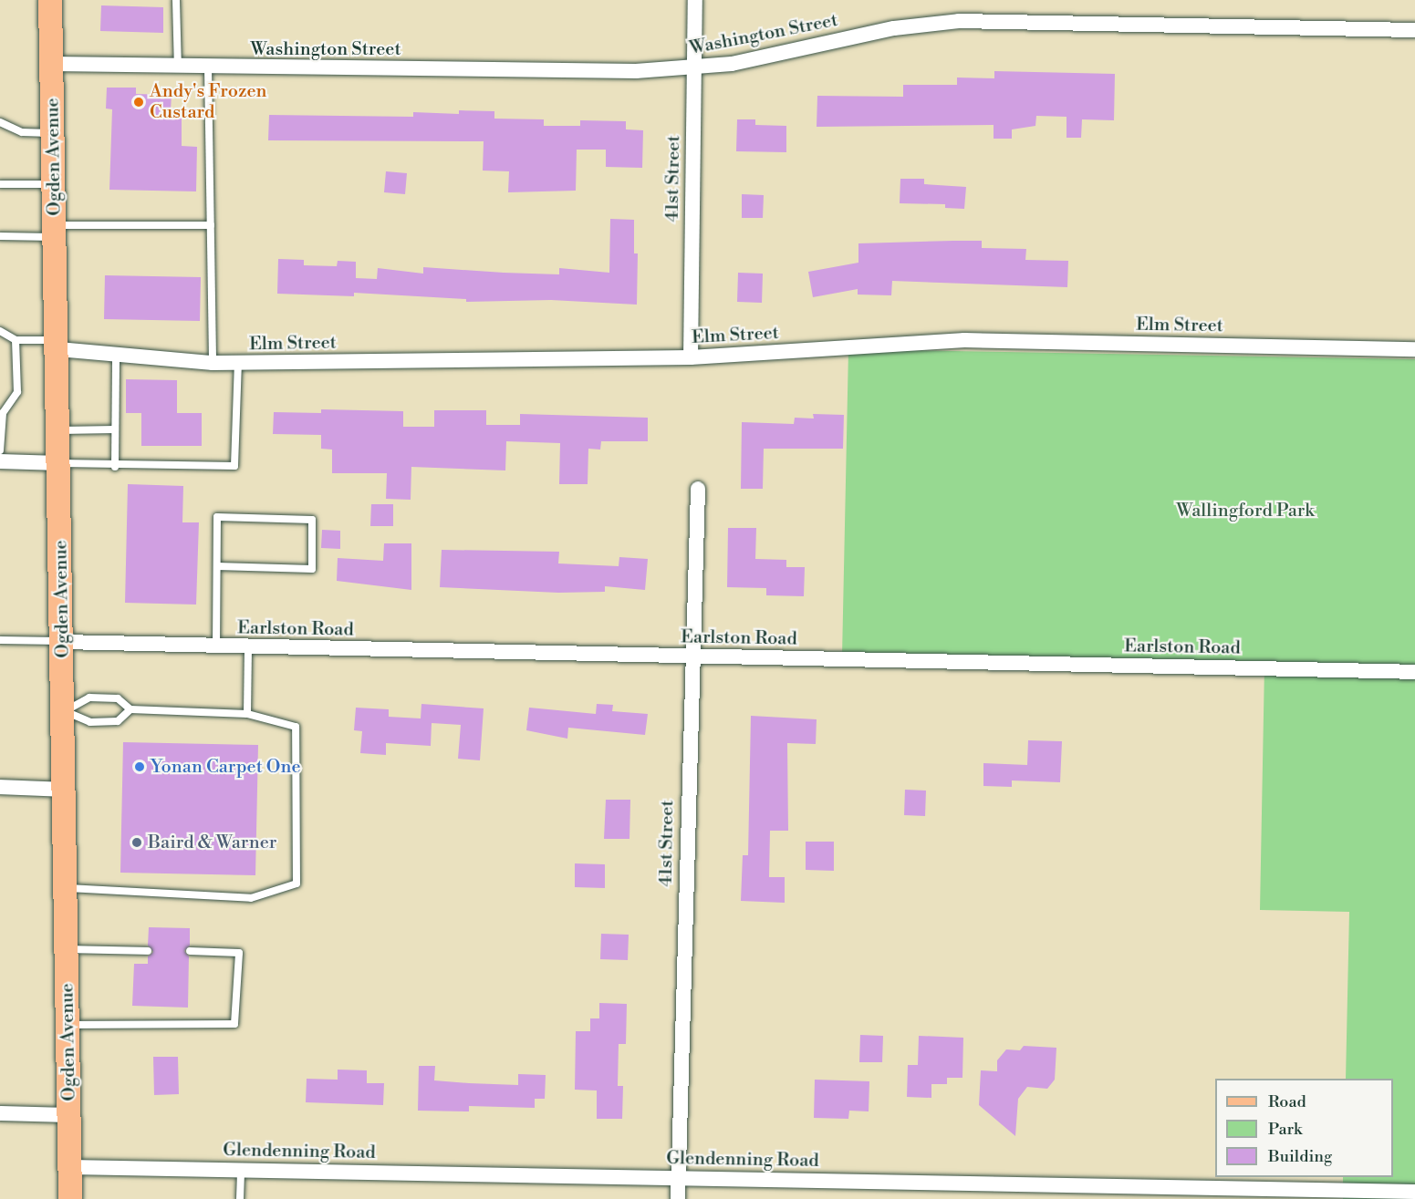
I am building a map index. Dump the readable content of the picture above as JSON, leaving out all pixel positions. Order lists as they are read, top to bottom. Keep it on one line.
{"streets":{"main road":["Ogden Avenue"],"street":["Washington Street","41st Street","Elm Street","Earlston Road","Glendenning Road"]},"crossings":[["Washington Street","Ogden Avenue"],["Washington Street","41st Street"],["Ogden Avenue","Elm Street"],["Ogden Avenue","Earlston Road"],["Ogden Avenue","Glendenning Road"],["41st Street","Elm Street"],["41st Street","Earlston Road"],["41st Street","Glendenning Road"]],"parks":["Wallingford Park"],"places":["Andy's Frozen Custard","Yonan Carpet One","Baird & Warner"],"legend":["Road","Park","Building"]}
